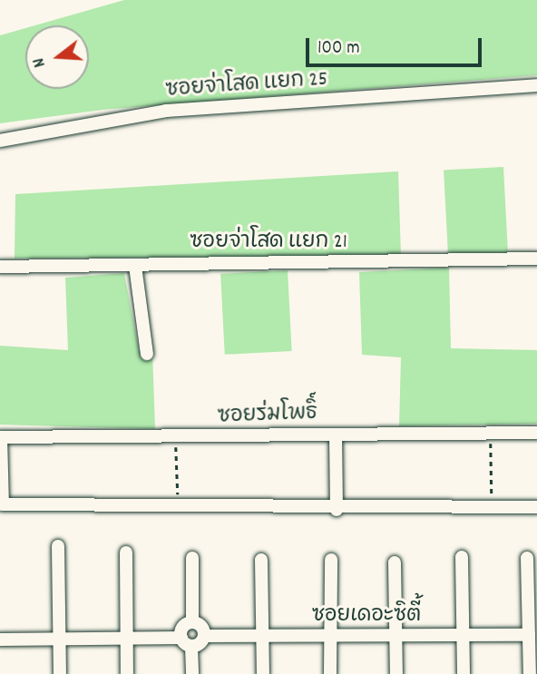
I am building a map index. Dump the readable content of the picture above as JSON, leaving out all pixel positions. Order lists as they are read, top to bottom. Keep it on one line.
{"streets":{"street":["ซอยจ่าโสด แยก 25","ซอยจ่าโสด แยก 21","ซอยร่มโพธิ์","ซอยเดอะซิตี้"]},"scale_bar":"100 m","north":"left"}
